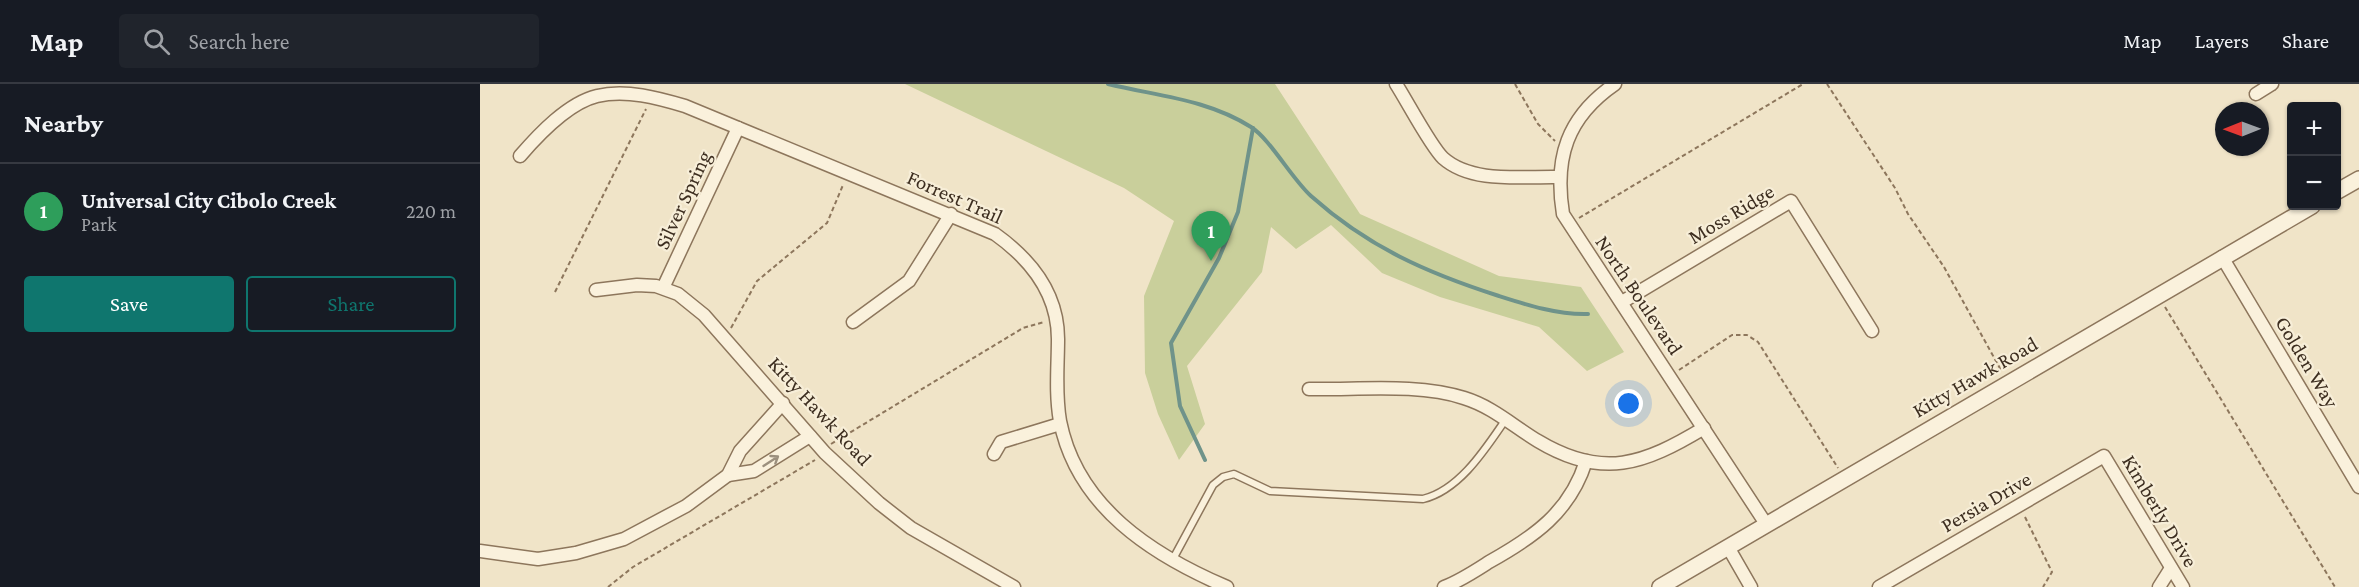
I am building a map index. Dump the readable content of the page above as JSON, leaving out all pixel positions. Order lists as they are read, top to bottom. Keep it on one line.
{"streets":{"street":["Forrest Trail","Silver Spring","Moss Ridge","North Boulevard","Golden Way","Kitty Hawk Road","Persia Drive","Kimberly Drive"]},"crossings":[["Forrest Trail","Silver Spring"],["Silver Spring","Kitty Hawk Road"],["Moss Ridge","North Boulevard"],["North Boulevard","Kitty Hawk Road"],["Golden Way","Kitty Hawk Road"],["Persia Drive","Kimberly Drive"]],"north":"left","page":{"header":"Map","search":"Search here","nav":["Map","Layers","Share"],"heading":"Nearby","map_buttons":["+","−"],"list":[{"mark":"1","name":"Universal City Cibolo Creek","note":"Park","value":"220 m"}],"pins":"1","buttons":["Save","Share"]}}
